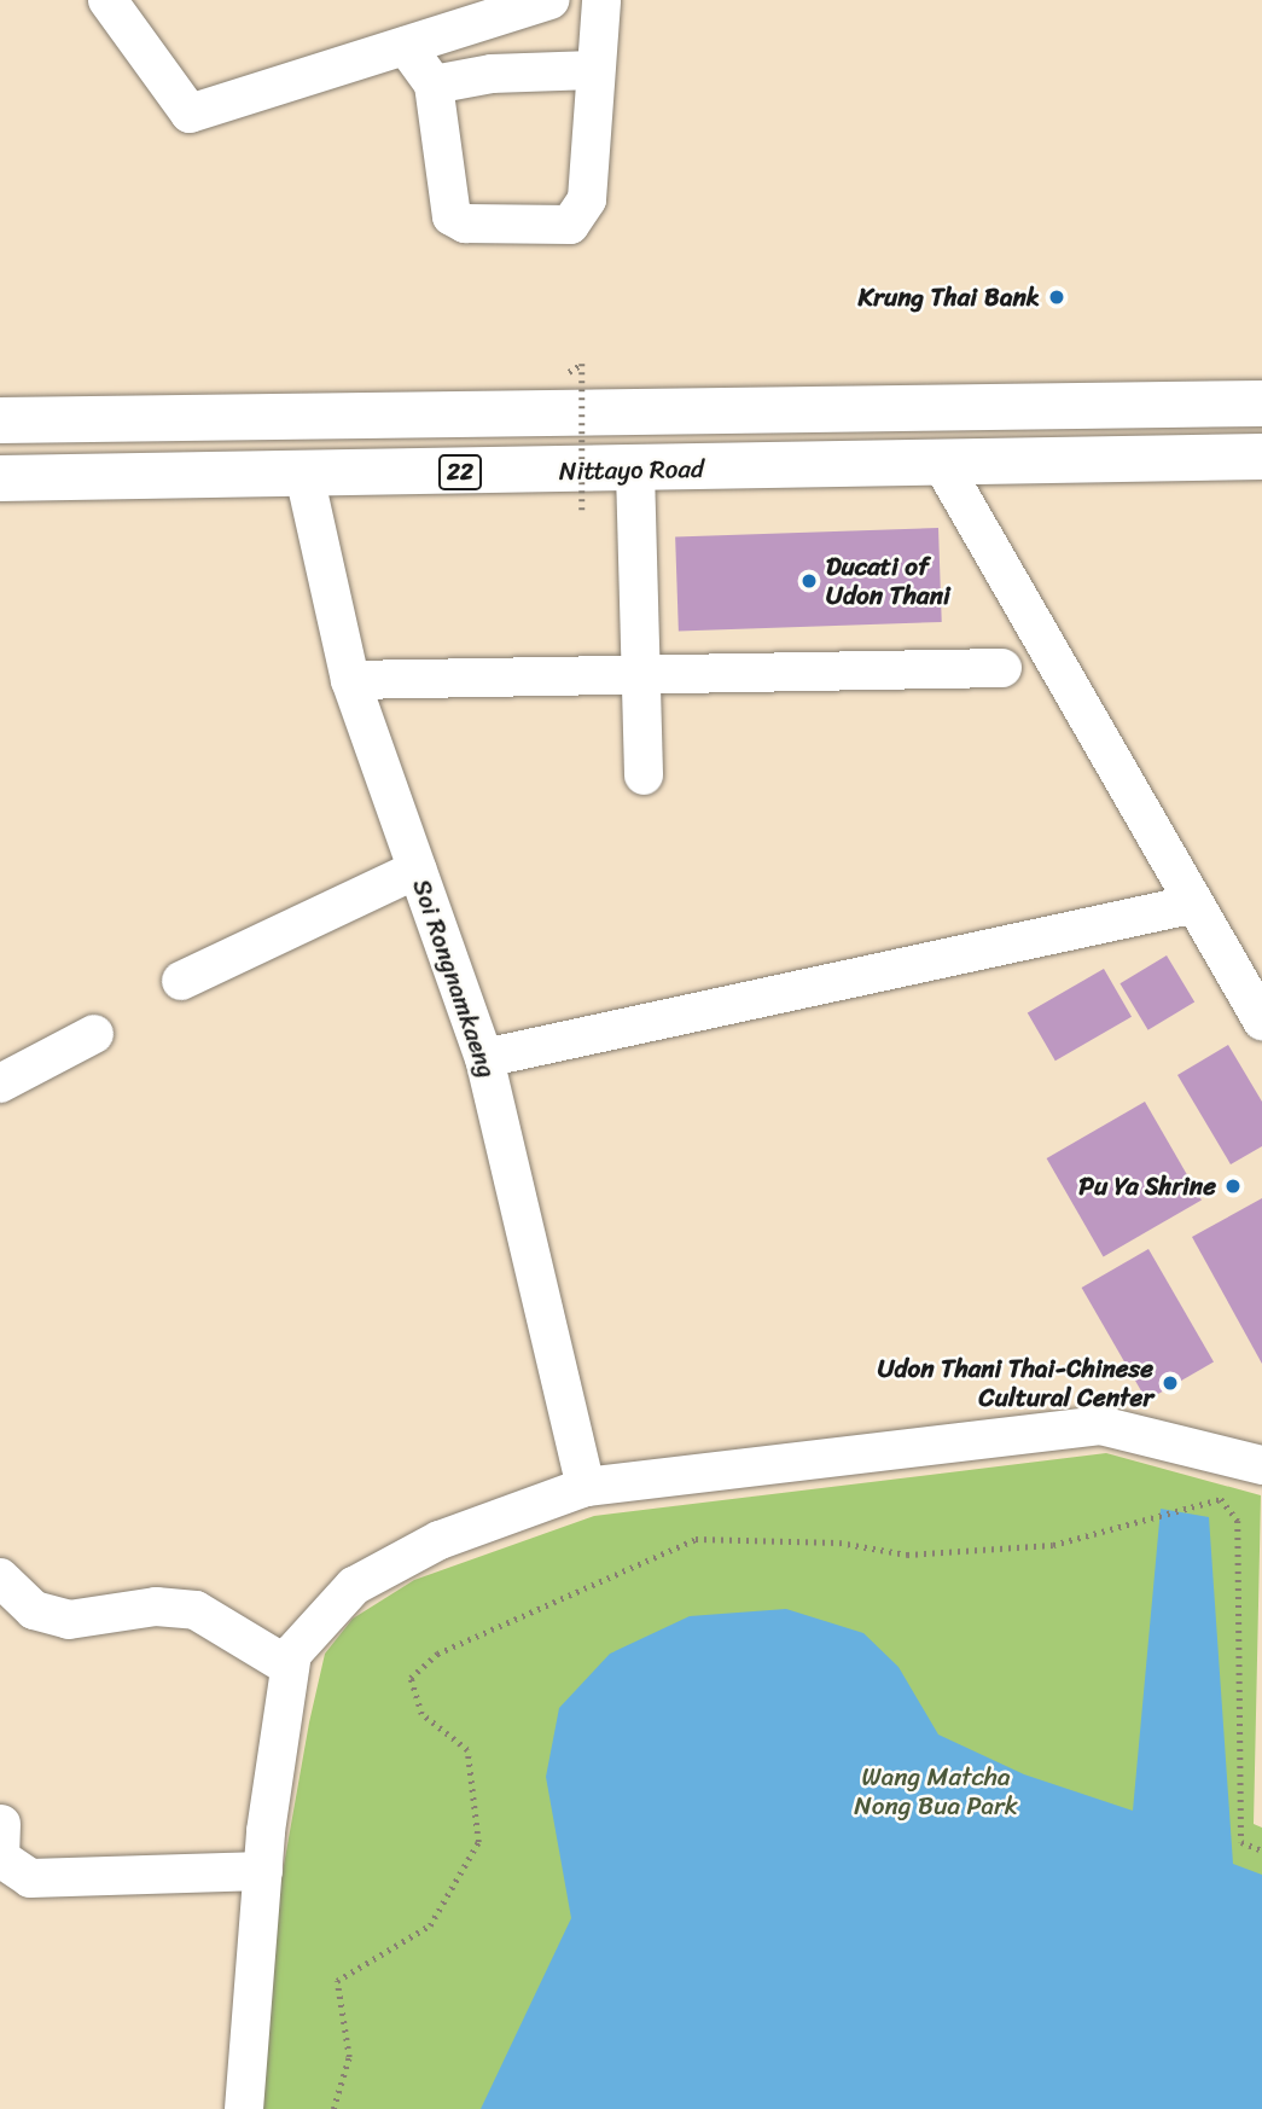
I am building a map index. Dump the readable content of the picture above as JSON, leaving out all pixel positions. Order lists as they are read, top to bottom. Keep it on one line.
{"streets":{"main road":["Nittayo Road","22"],"street":["Soi Rongnamkaeng"]},"crossings":[["Nittayo Road","Soi Rongnamkaeng"]],"parks":["Wang Matcha Nong Bua Park"],"places":["Krung Thai Bank","Ducati of Udon Thani","Pu Ya Shrine","Udon Thani Thai-Chinese Cultural Center"]}
